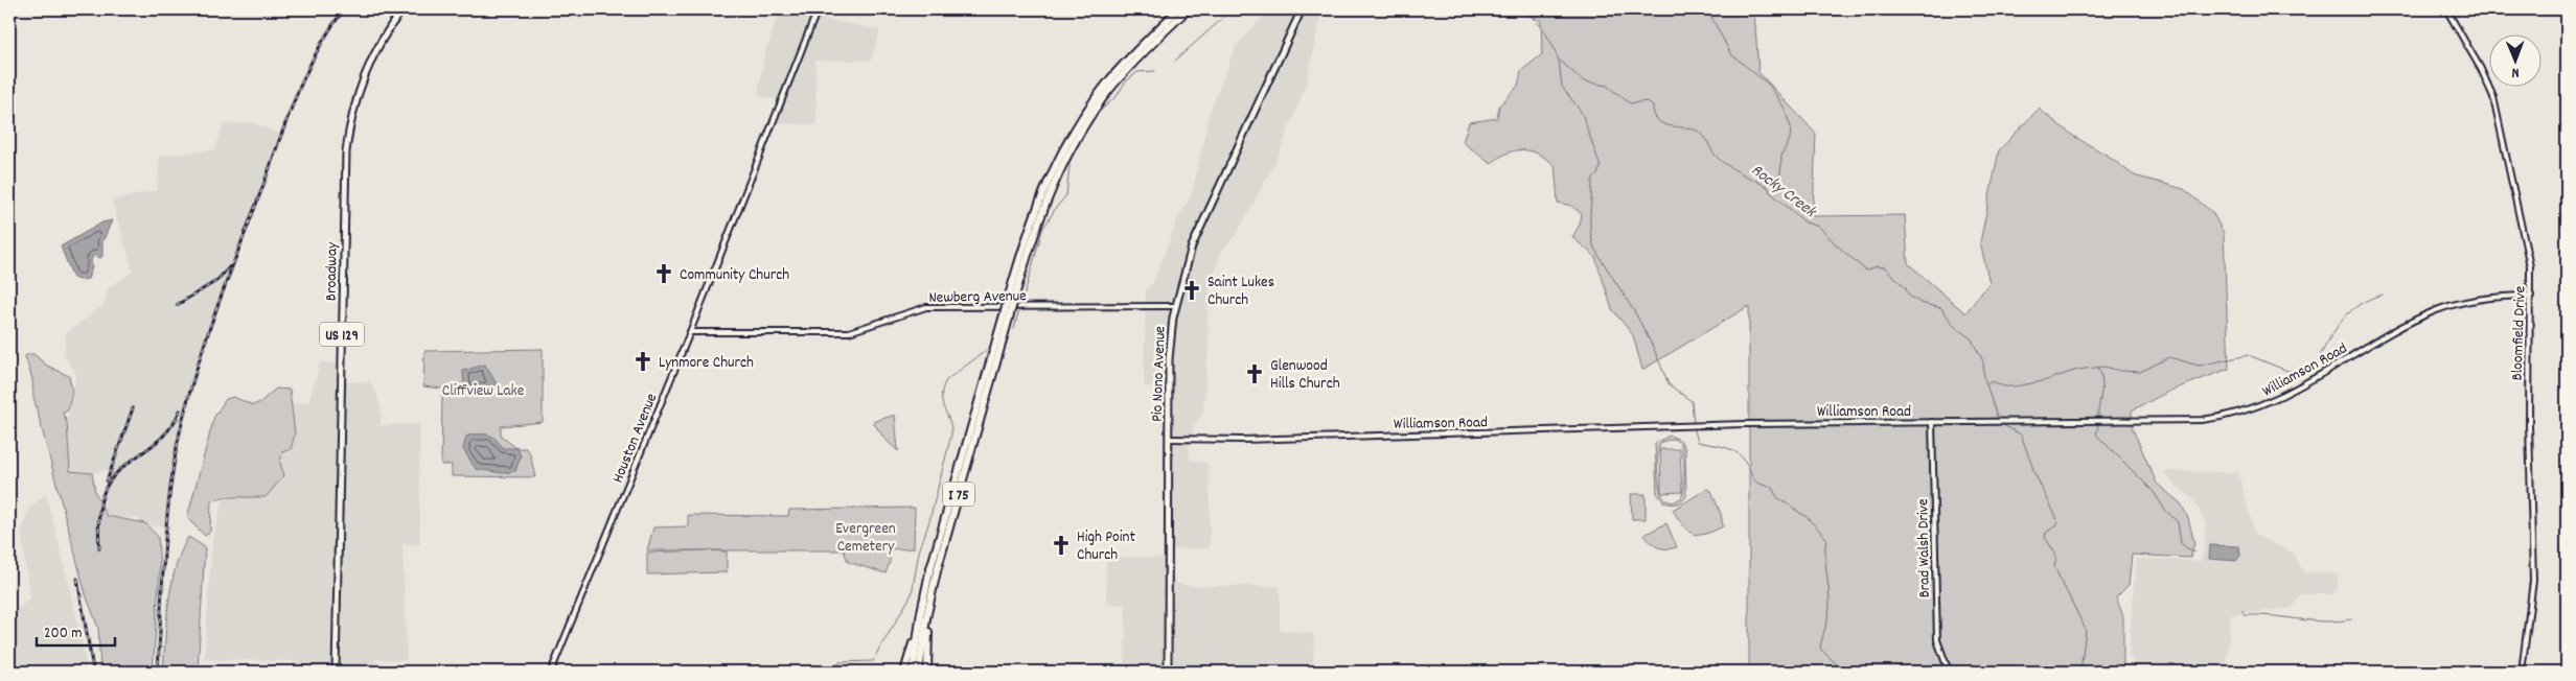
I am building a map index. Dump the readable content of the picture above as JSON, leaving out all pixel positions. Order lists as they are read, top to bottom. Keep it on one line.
{"streets":{"highway":["I 75"],"main road":["Broadway","US 129","Pio Nono Avenue"],"street":["Newberg Avenue","Bloomfield Drive","Williamson Road","Houston Avenue","Brad Walsh Drive"]},"crossings":[["Newberg Avenue","Pio Nono Avenue"],["Newberg Avenue","Houston Avenue"],["Bloomfield Drive","Williamson Road"],["Williamson Road","Pio Nono Avenue"],["Williamson Road","Brad Walsh Drive"]],"water":["Rocky Creek"],"parks":["Cliffview Lake","Evergreen Cemetery"],"places":{"church":["Community Church","Saint Lukes Church","Lynmore Church","Glenwood Hills Church","High Point Church"]},"scale_bar":"200 m","north":"bottom"}
